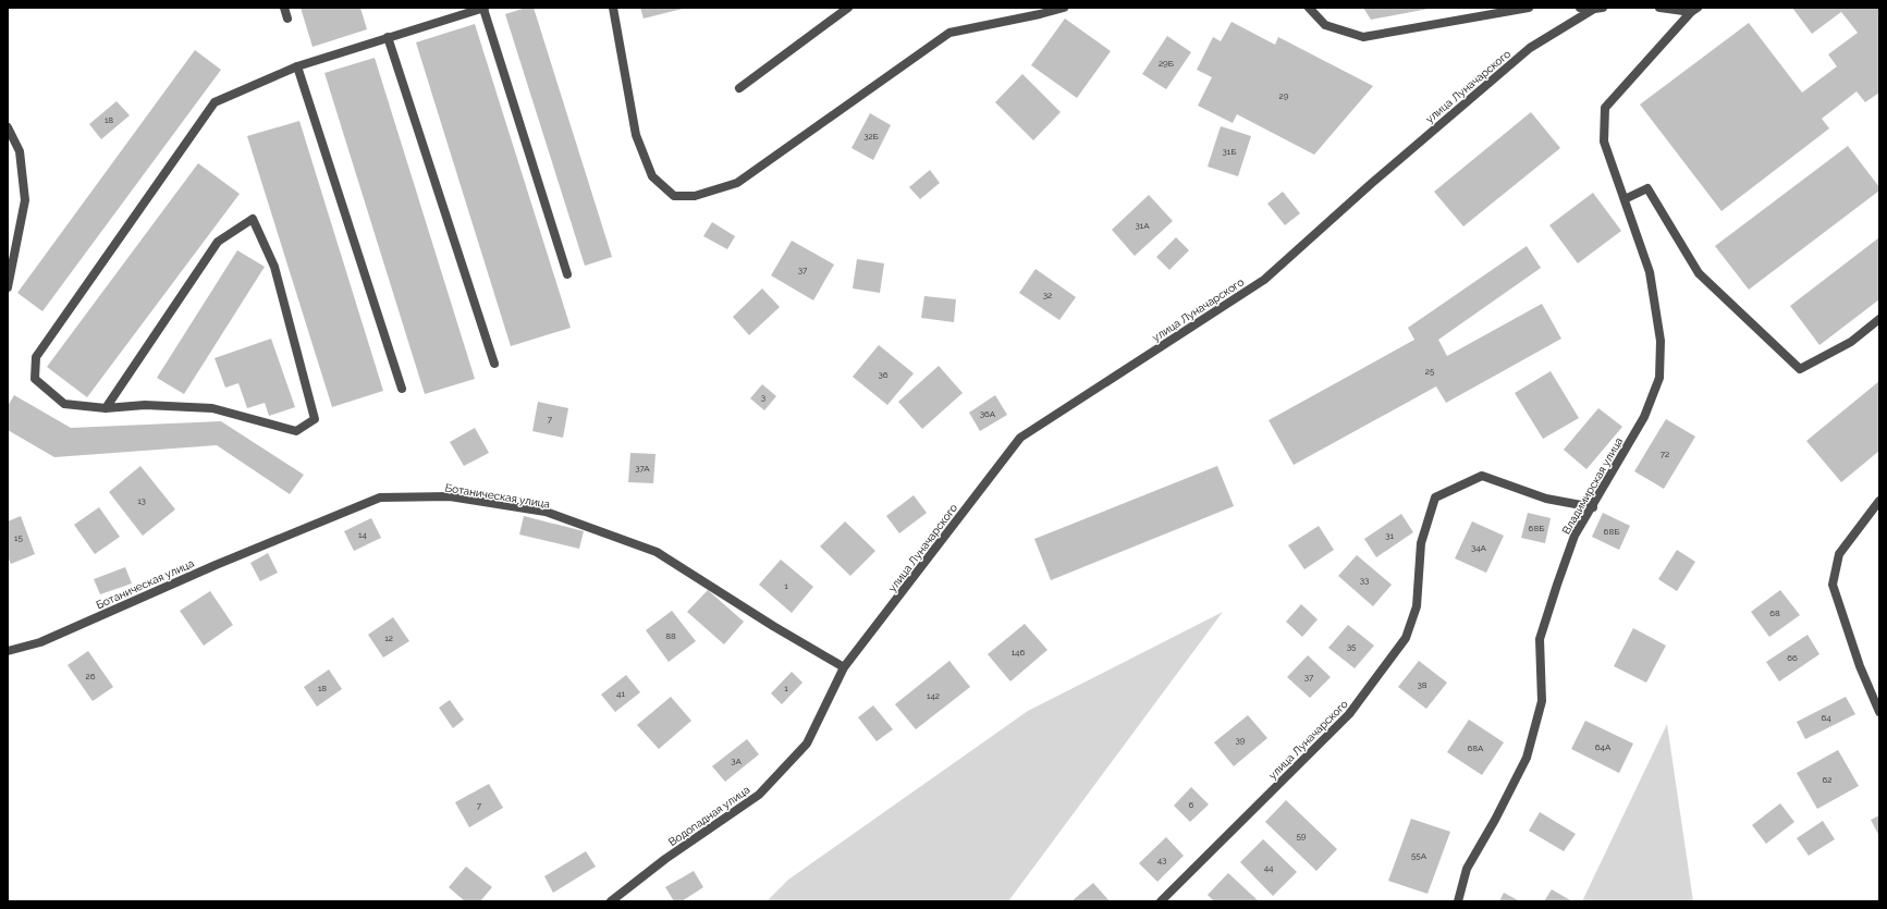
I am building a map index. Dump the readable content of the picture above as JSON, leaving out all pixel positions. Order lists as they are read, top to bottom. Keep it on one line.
{"streets":{"street":["улица Луначарского","Владимирская улица","Ботаническая улица","Водопадная улица"]},"crossings":[["улица Луначарского","Владимирская улица"],["улица Луначарского","Ботаническая улица"],["улица Луначарского","Водопадная улица"],["Ботаническая улица","Водопадная улица"]],"house_numbers":["29Б","29","18","32Б","31Б","31А","37","32","25","36","3","36А","7","72","37А","13","68Б","68Б","14","31","15","34А","33","1","68","88","12","35","146","66","26","37","38","18","1","41","142","64","39","64А","68А","3А","62","6","7","59","55А","43","44"]}
